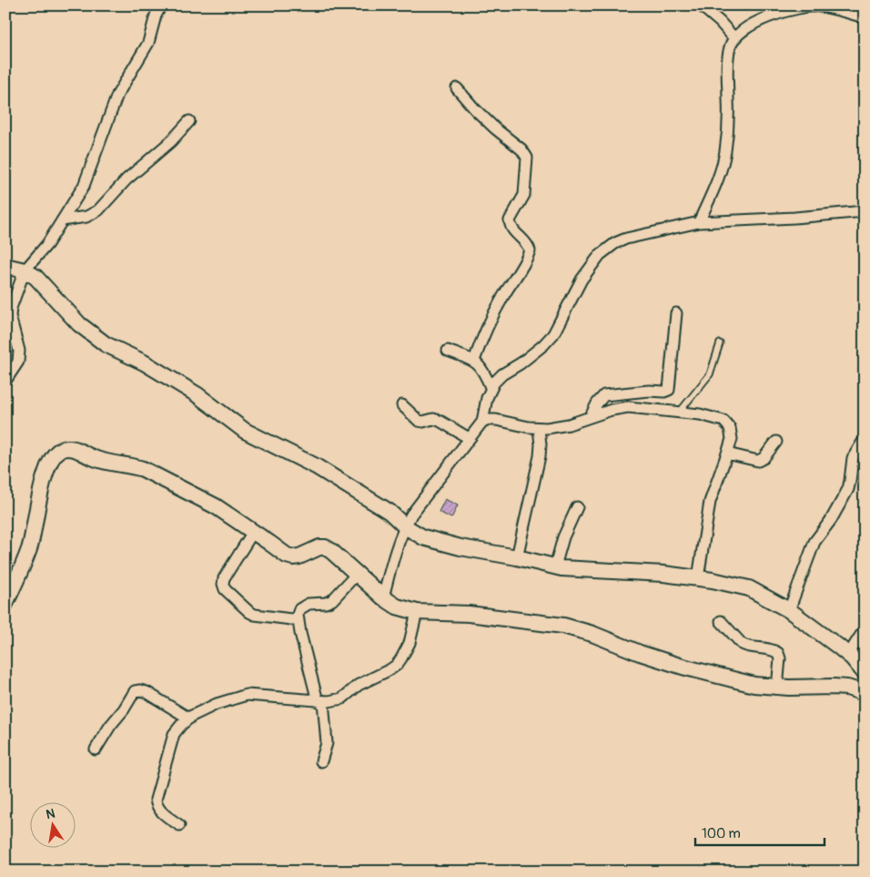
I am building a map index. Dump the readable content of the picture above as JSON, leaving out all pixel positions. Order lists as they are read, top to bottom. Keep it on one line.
{"scale_bar":"100 m","north":"top"}
